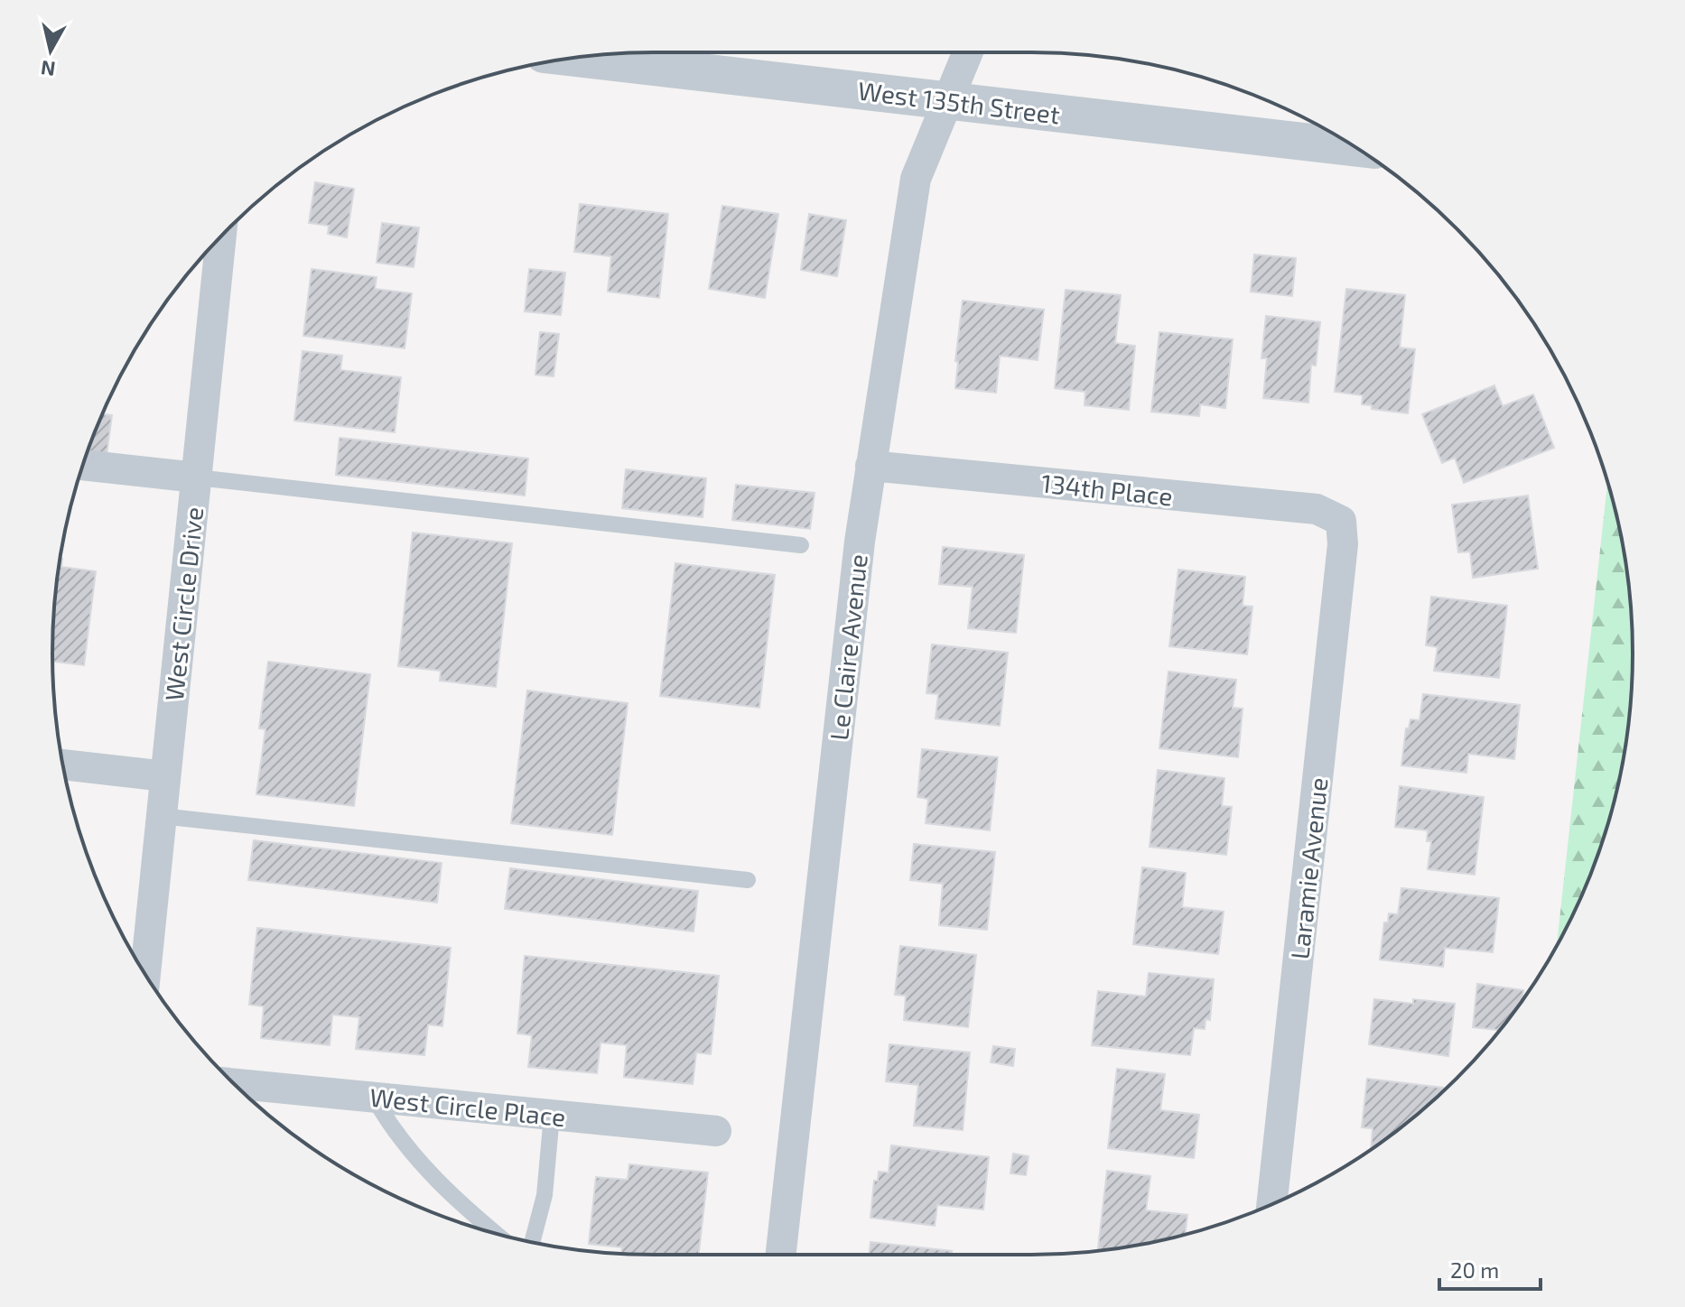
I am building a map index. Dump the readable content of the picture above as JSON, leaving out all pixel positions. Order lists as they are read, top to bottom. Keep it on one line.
{"streets":{"street":["West 135th Street","134th Place","West Circle Drive","Le Claire Avenue","Laramie Avenue","West Circle Place"]},"crossings":[["West 135th Street","Le Claire Avenue"],["134th Place","Le Claire Avenue"],["134th Place","Laramie Avenue"]],"scale_bar":"20 m","north":"bottom"}
